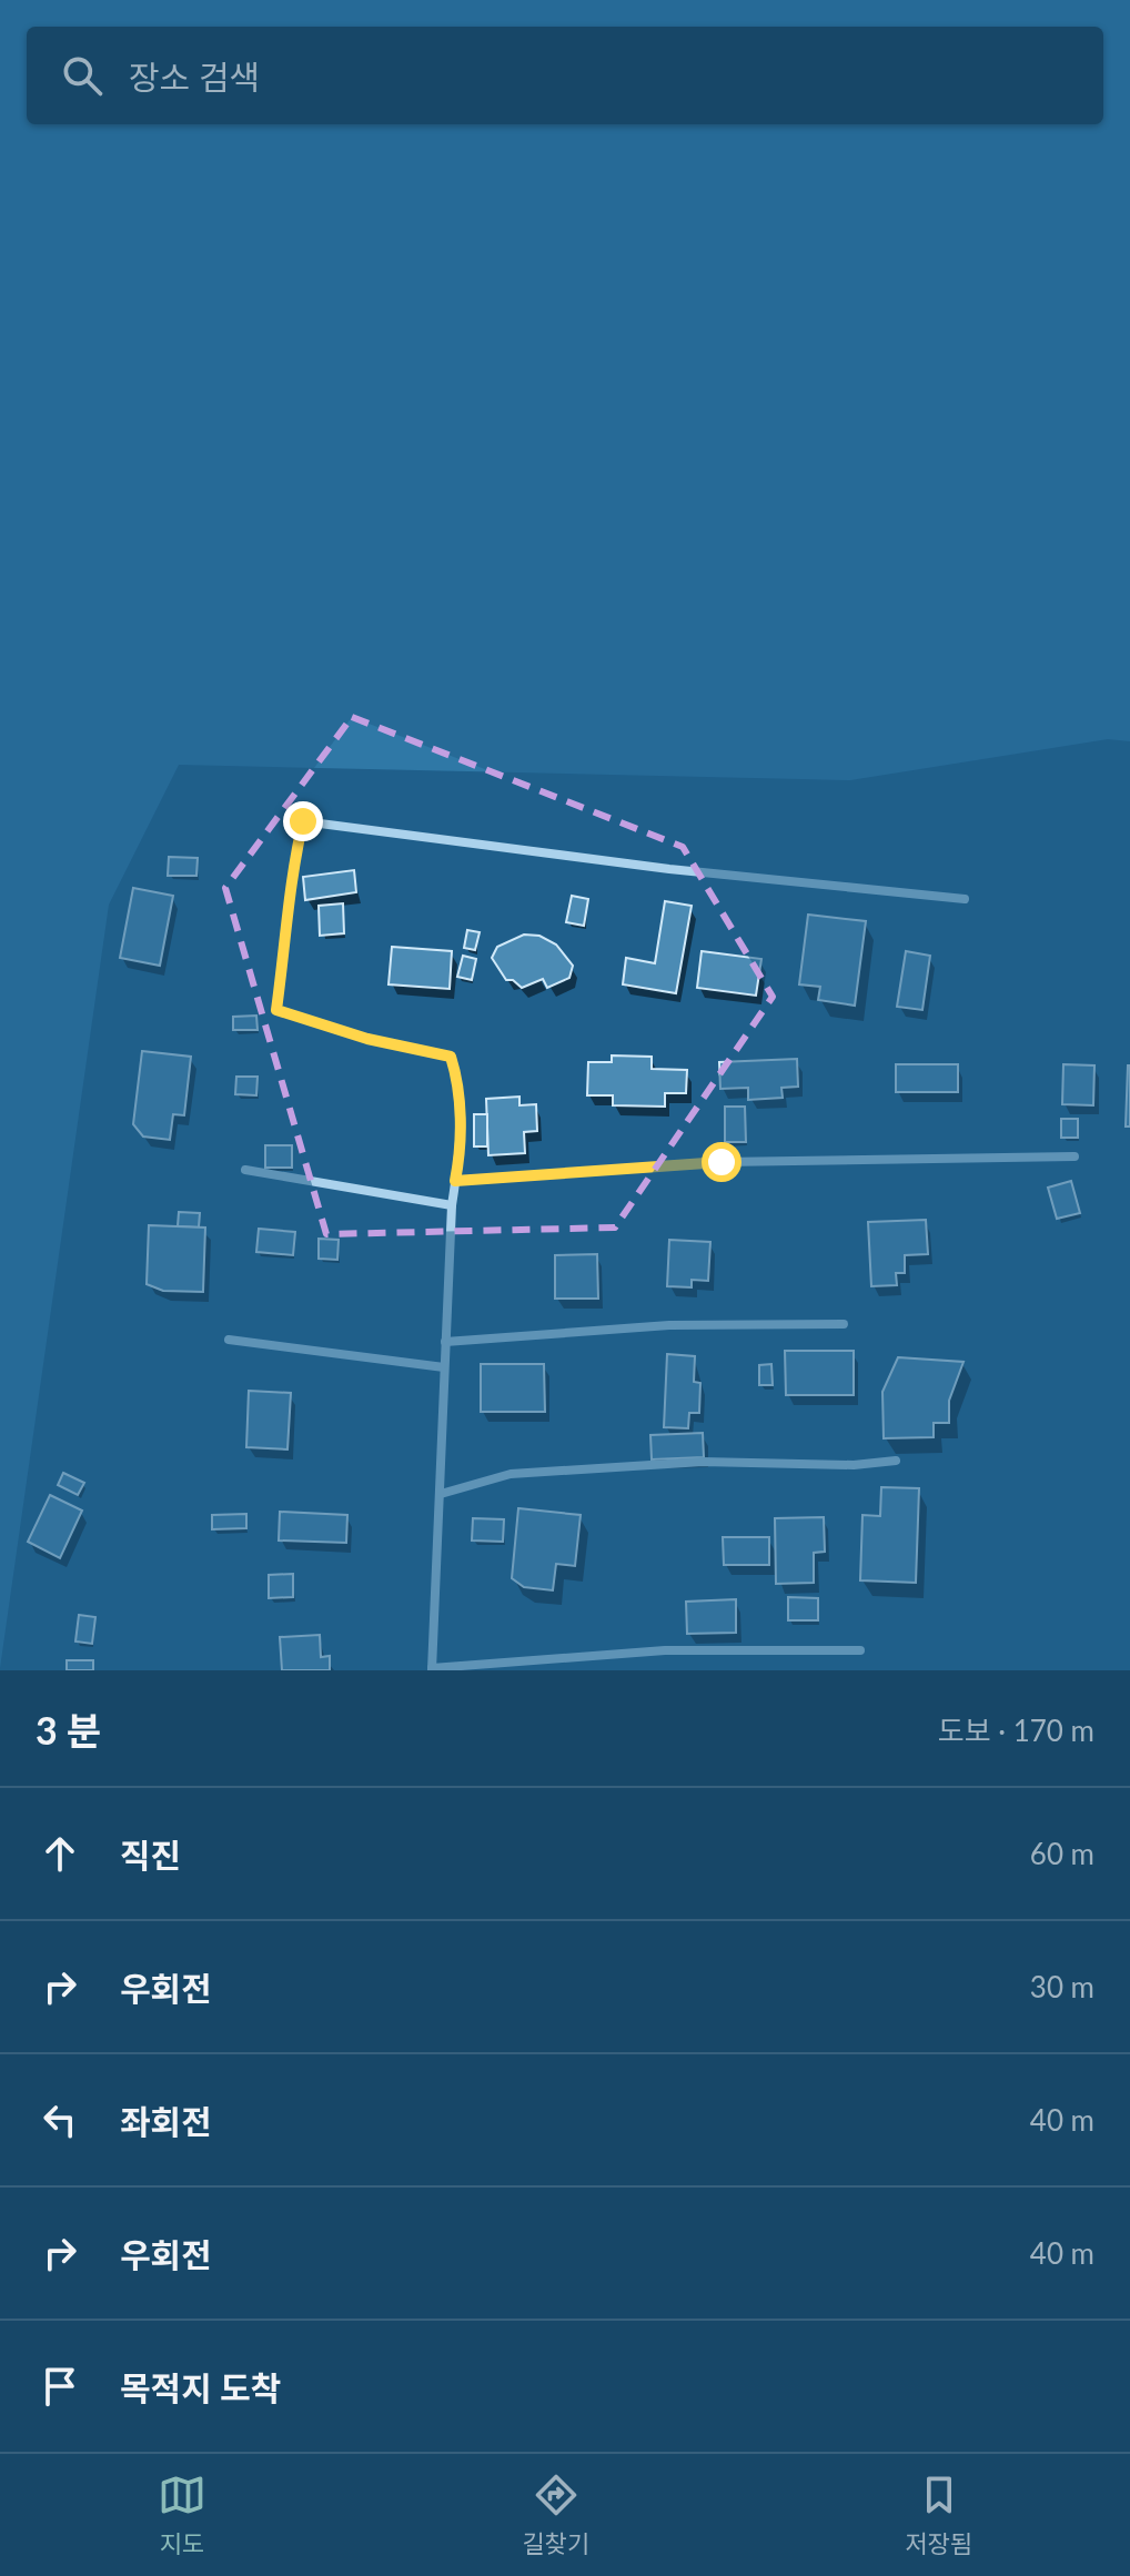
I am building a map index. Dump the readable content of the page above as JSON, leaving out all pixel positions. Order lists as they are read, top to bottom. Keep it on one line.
{"page":{"search":"장소 검색","heading":["3 분","도보 · 170 m"],"list":[["직진","60 m"],["우회전","30 m"],["좌회전","40 m"],["우회전","40 m"],"목적지 도착"],"nav":["지도","길찾기","저장됨"]}}
